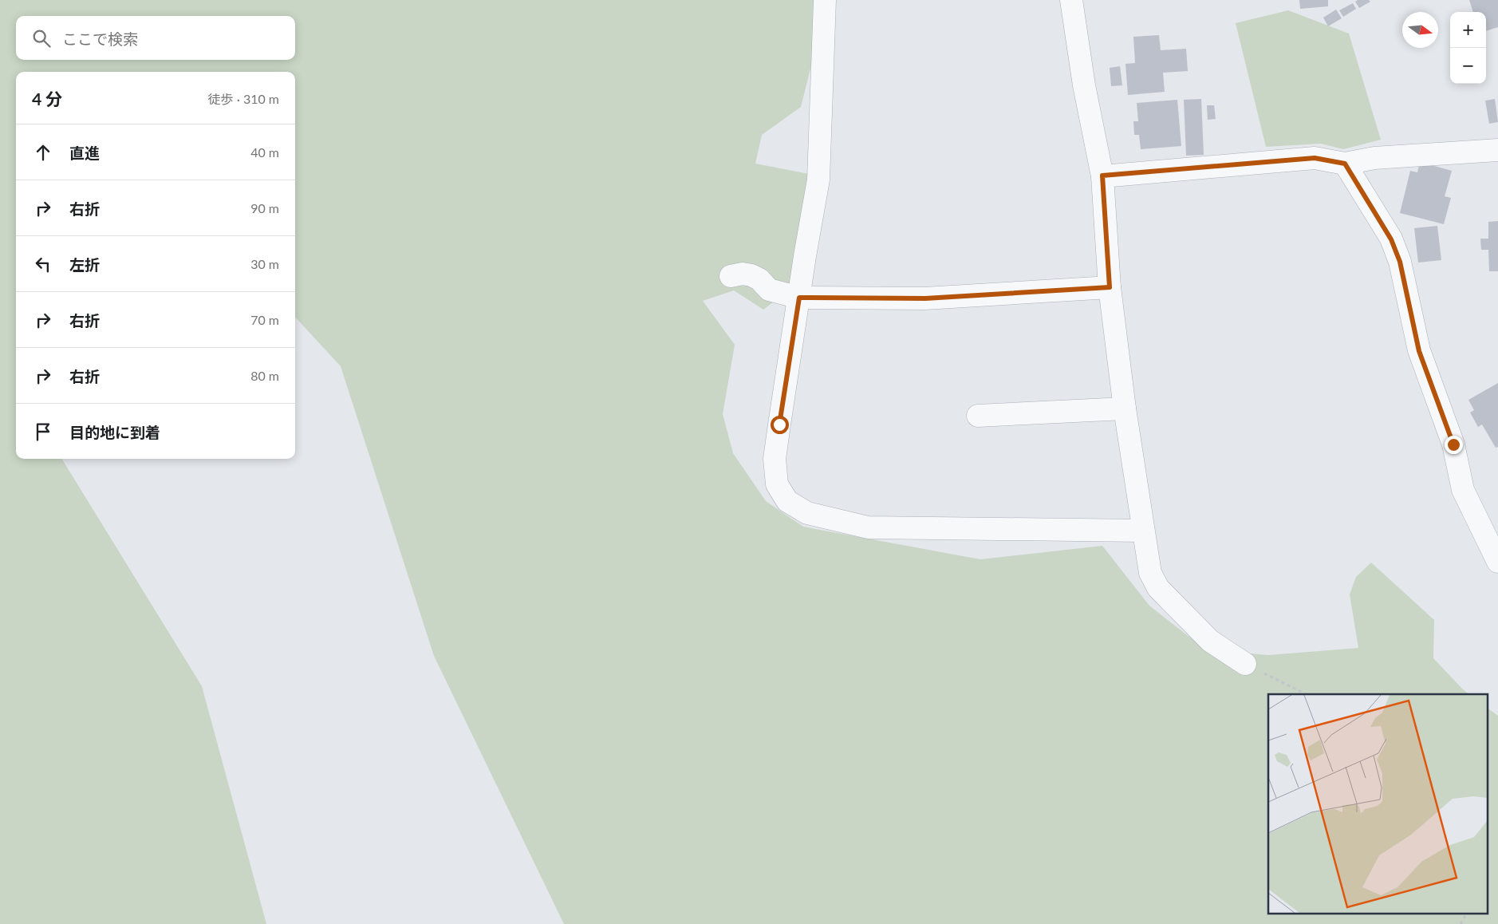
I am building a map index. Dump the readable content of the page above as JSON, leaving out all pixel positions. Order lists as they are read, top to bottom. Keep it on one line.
{"north":"right","page":{"map_buttons":["+","−"],"search":"ここで検索","heading":["4 分","徒歩 · 310 m"],"list":[["直進","40 m"],["右折","90 m"],["左折","30 m"],["右折","70 m"],["右折","80 m"],"目的地に到着"]}}
